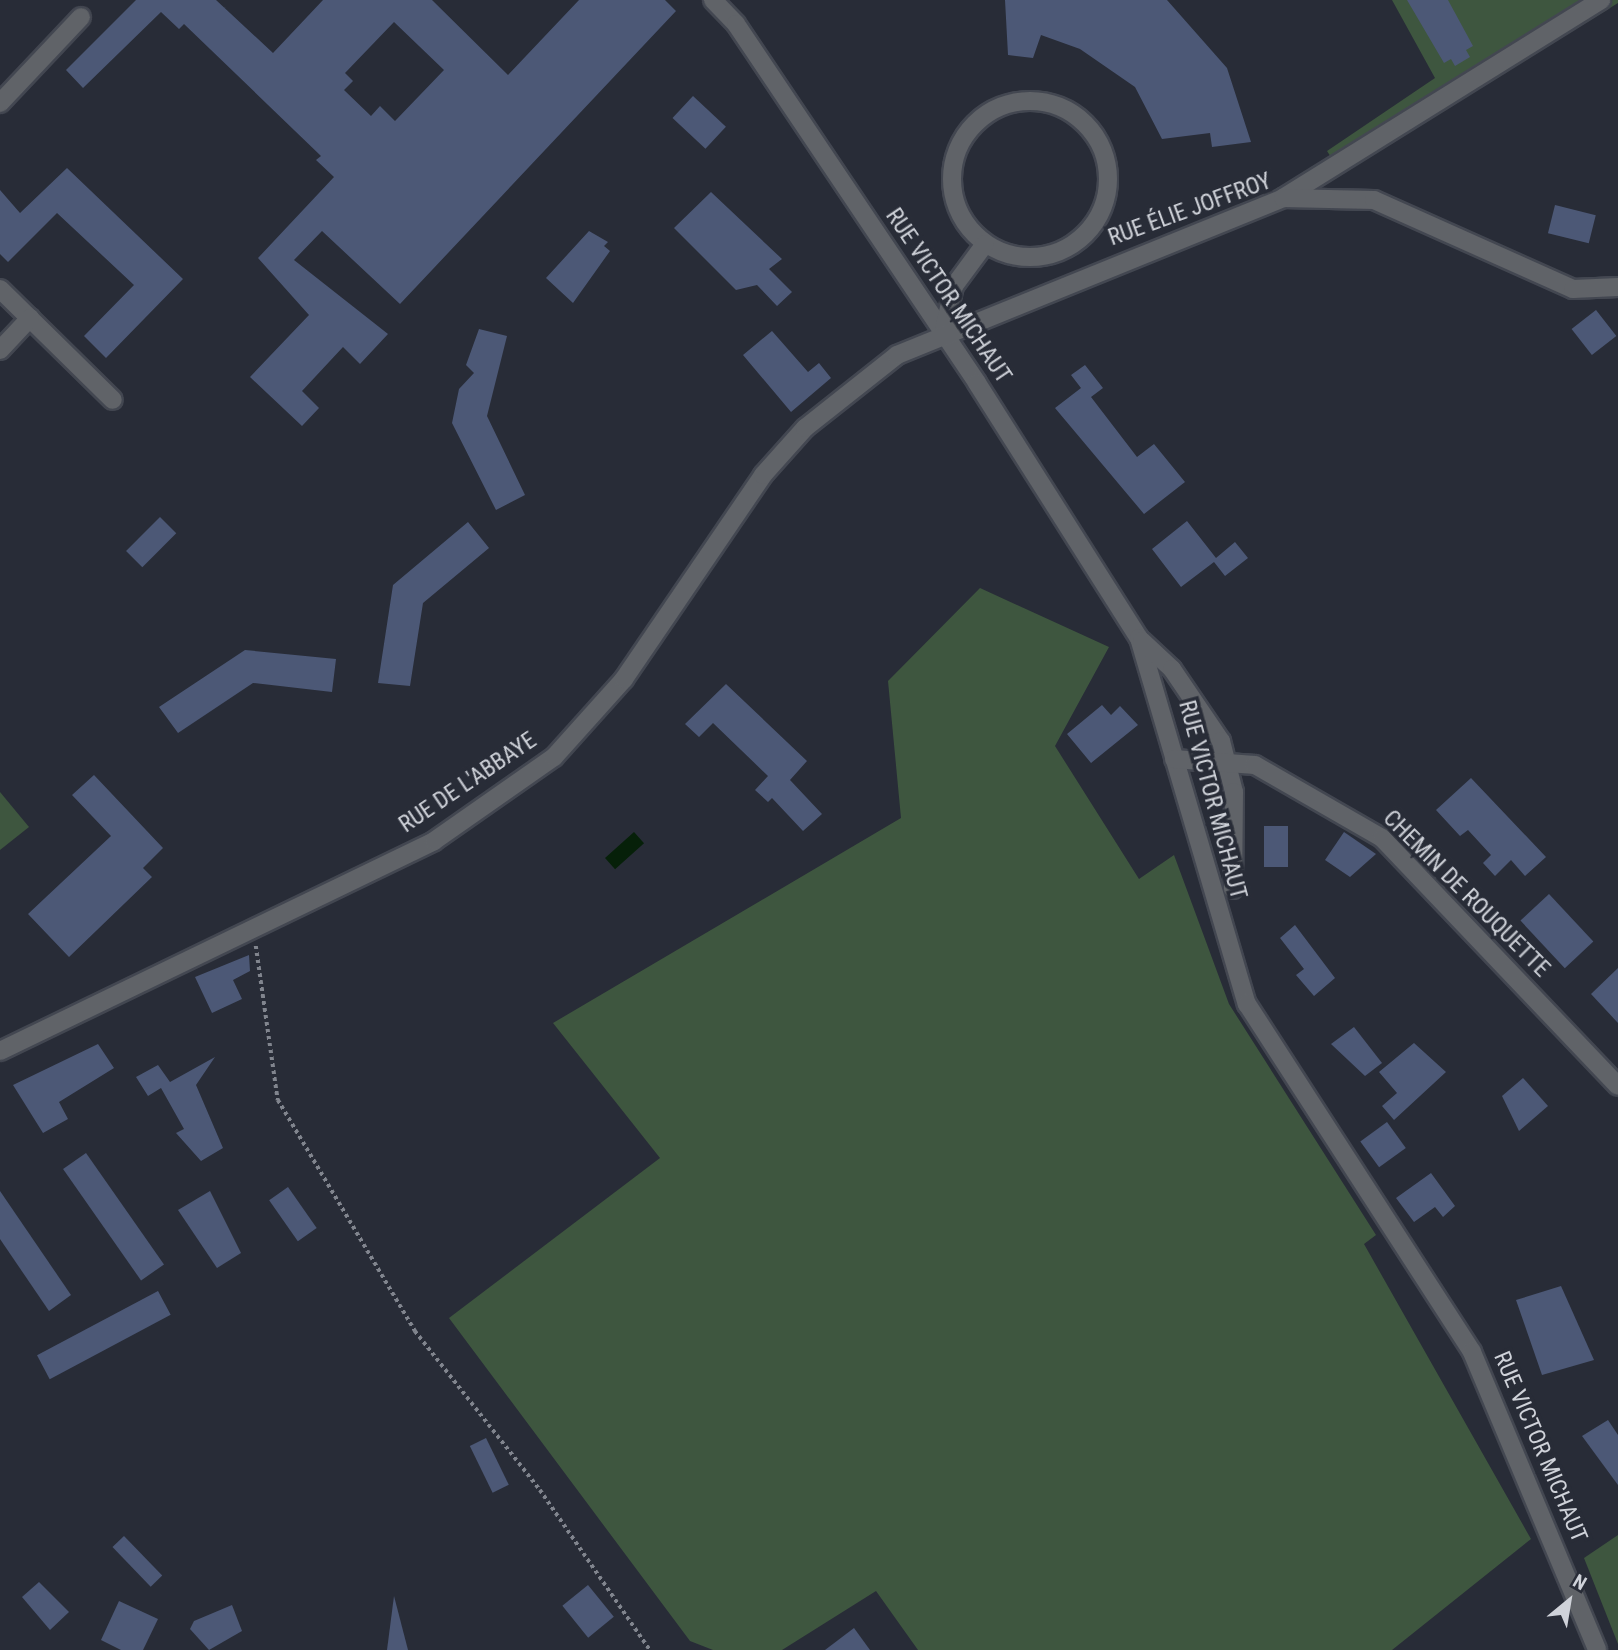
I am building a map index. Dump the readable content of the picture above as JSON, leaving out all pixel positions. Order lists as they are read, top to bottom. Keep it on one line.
{"streets":{"street":["RUE ÉLIE JOFFROY","RUE VICTOR MICHAUT","RUE DE L'ABBAYE","CHEMIN DE ROUQUETTE"]},"crossings":[["RUE ÉLIE JOFFROY","RUE VICTOR MICHAUT"],["RUE ÉLIE JOFFROY","RUE DE L'ABBAYE"],["RUE VICTOR MICHAUT","RUE DE L'ABBAYE"],["RUE VICTOR MICHAUT","CHEMIN DE ROUQUETTE"]],"north":"top right"}
